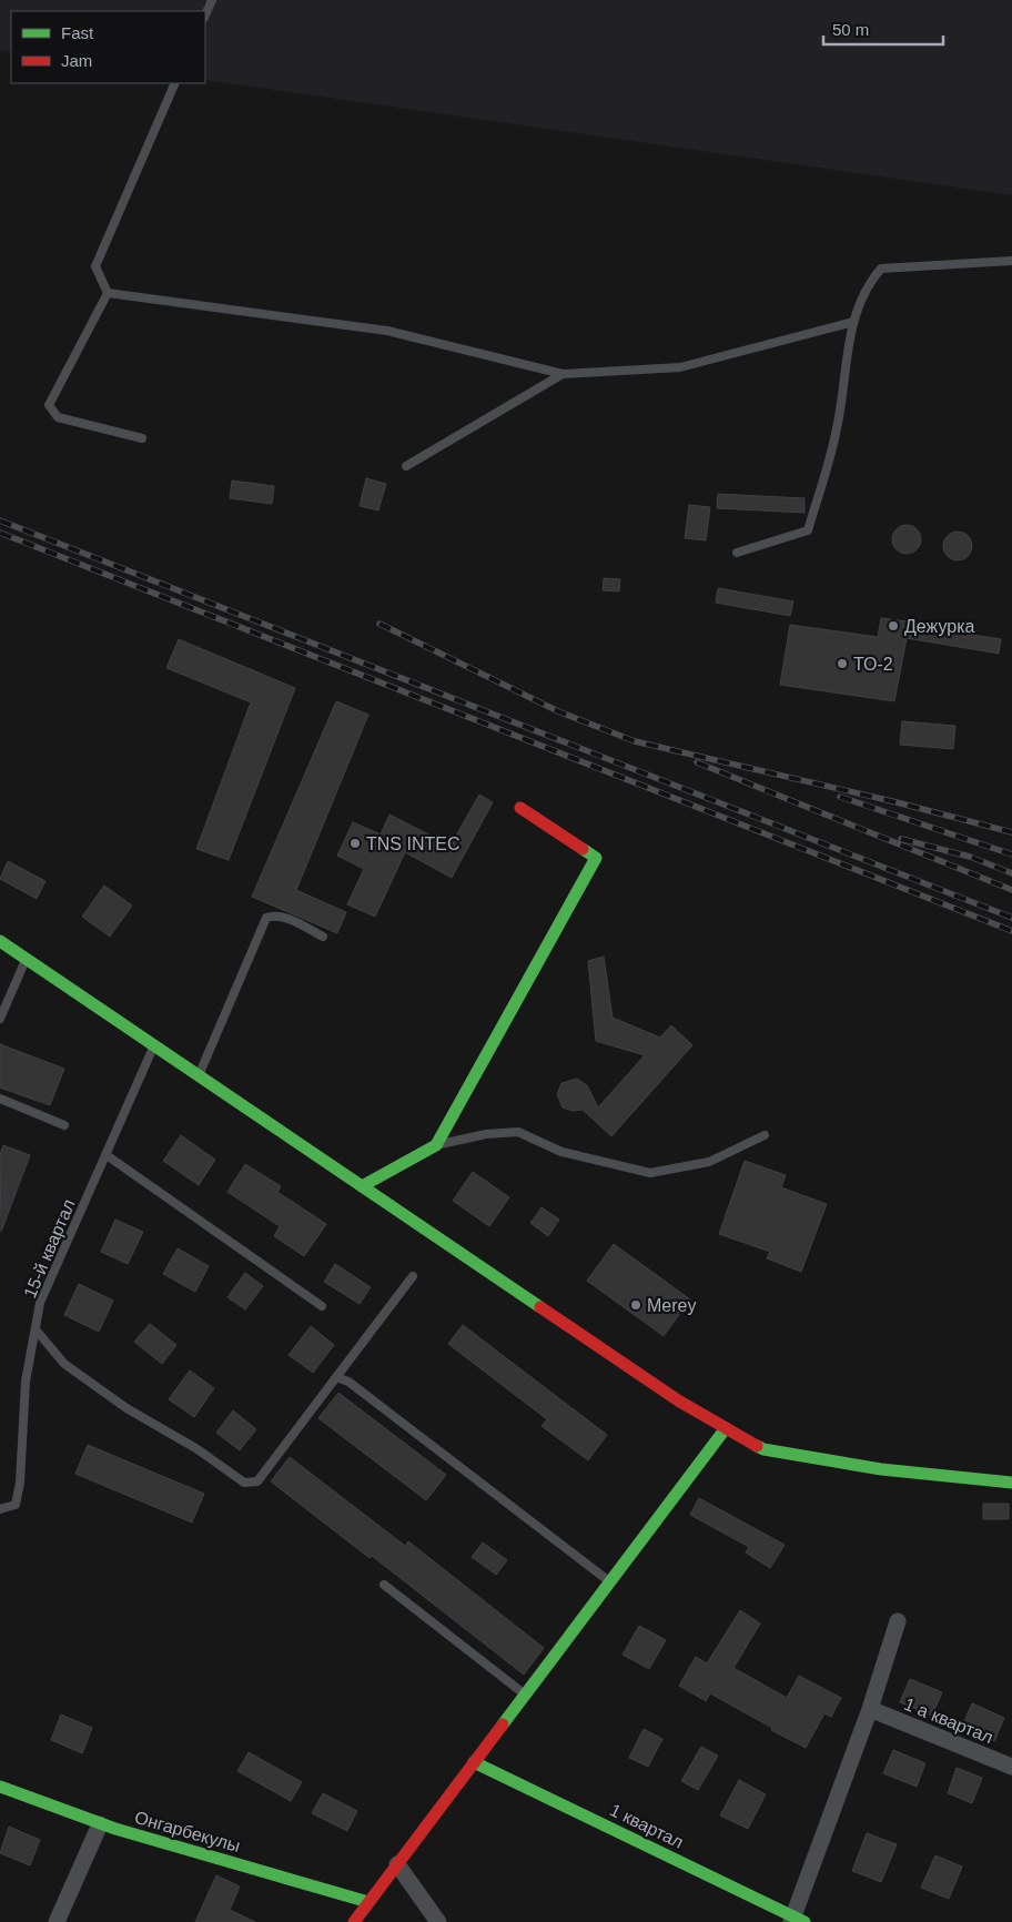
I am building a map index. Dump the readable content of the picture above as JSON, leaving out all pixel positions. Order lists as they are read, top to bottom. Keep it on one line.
{"streets":{"street":["1 а квартал","1 квартал","Онгарбекулы"],"lane":["15-й квартал"]},"places":["Дежурка","ТО-2","TNS INTEC","Merey"],"legend":["Fast","Jam"],"scale_bar":"50 m"}
